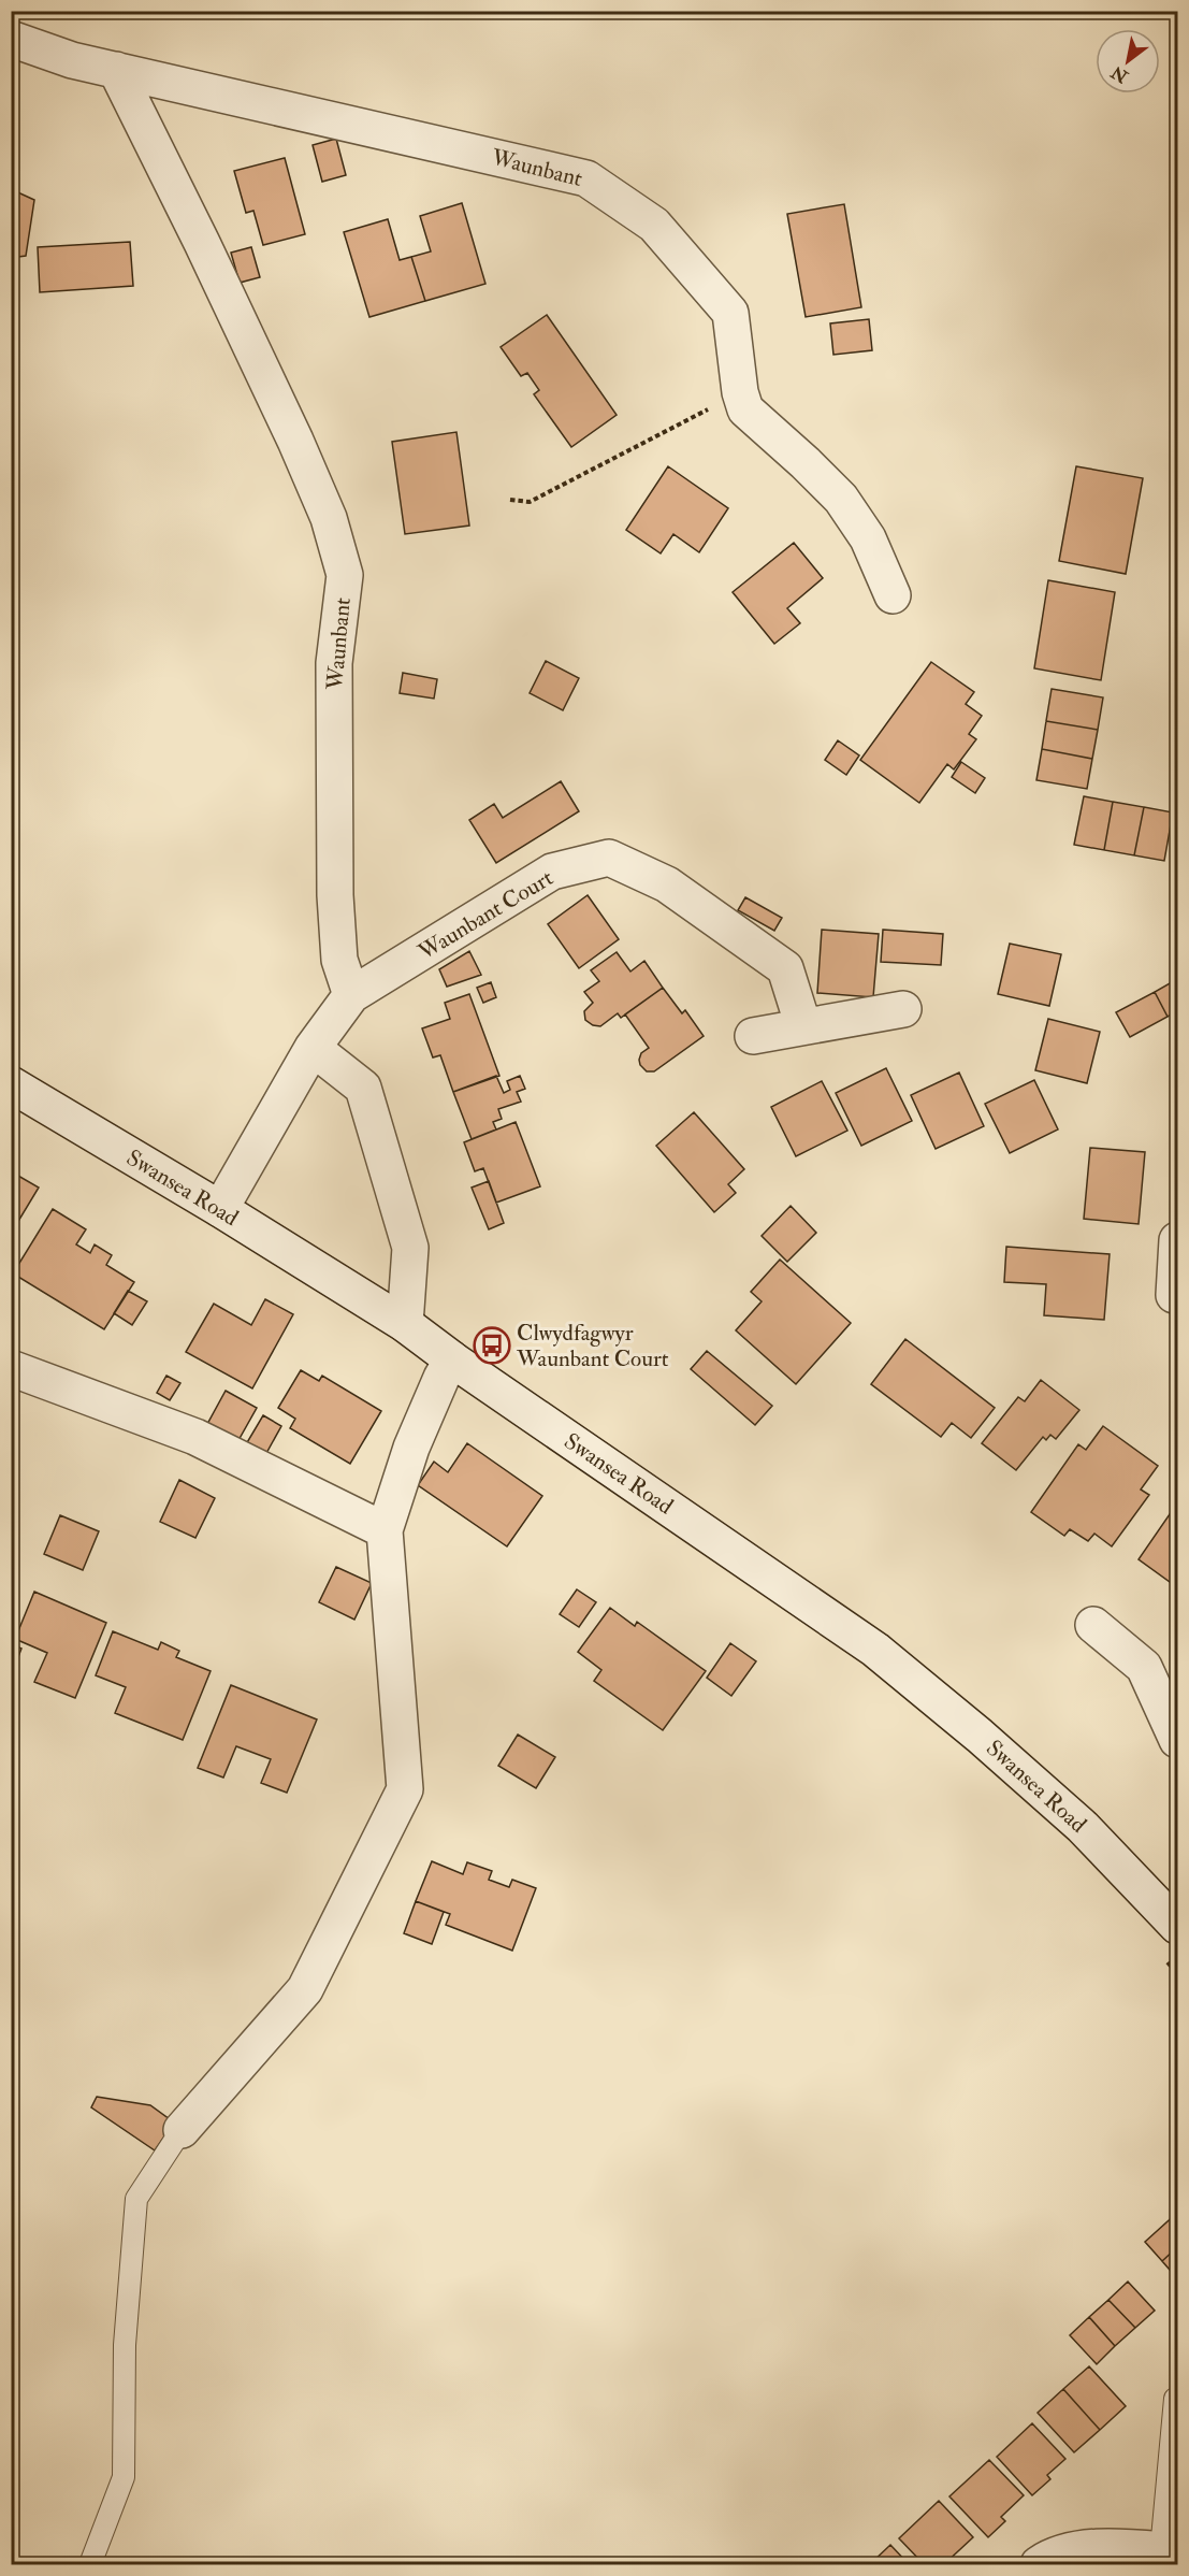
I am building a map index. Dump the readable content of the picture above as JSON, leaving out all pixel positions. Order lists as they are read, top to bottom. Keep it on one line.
{"streets":{"street":["Waunbant","Waunbant Court","Swansea Road"]},"crossings":[["Waunbant","Waunbant Court"],["Waunbant Court","Swansea Road"]],"places":{"bus stop":["Clwydfagwyr Waunbant Court"]},"north":"bottom left"}
